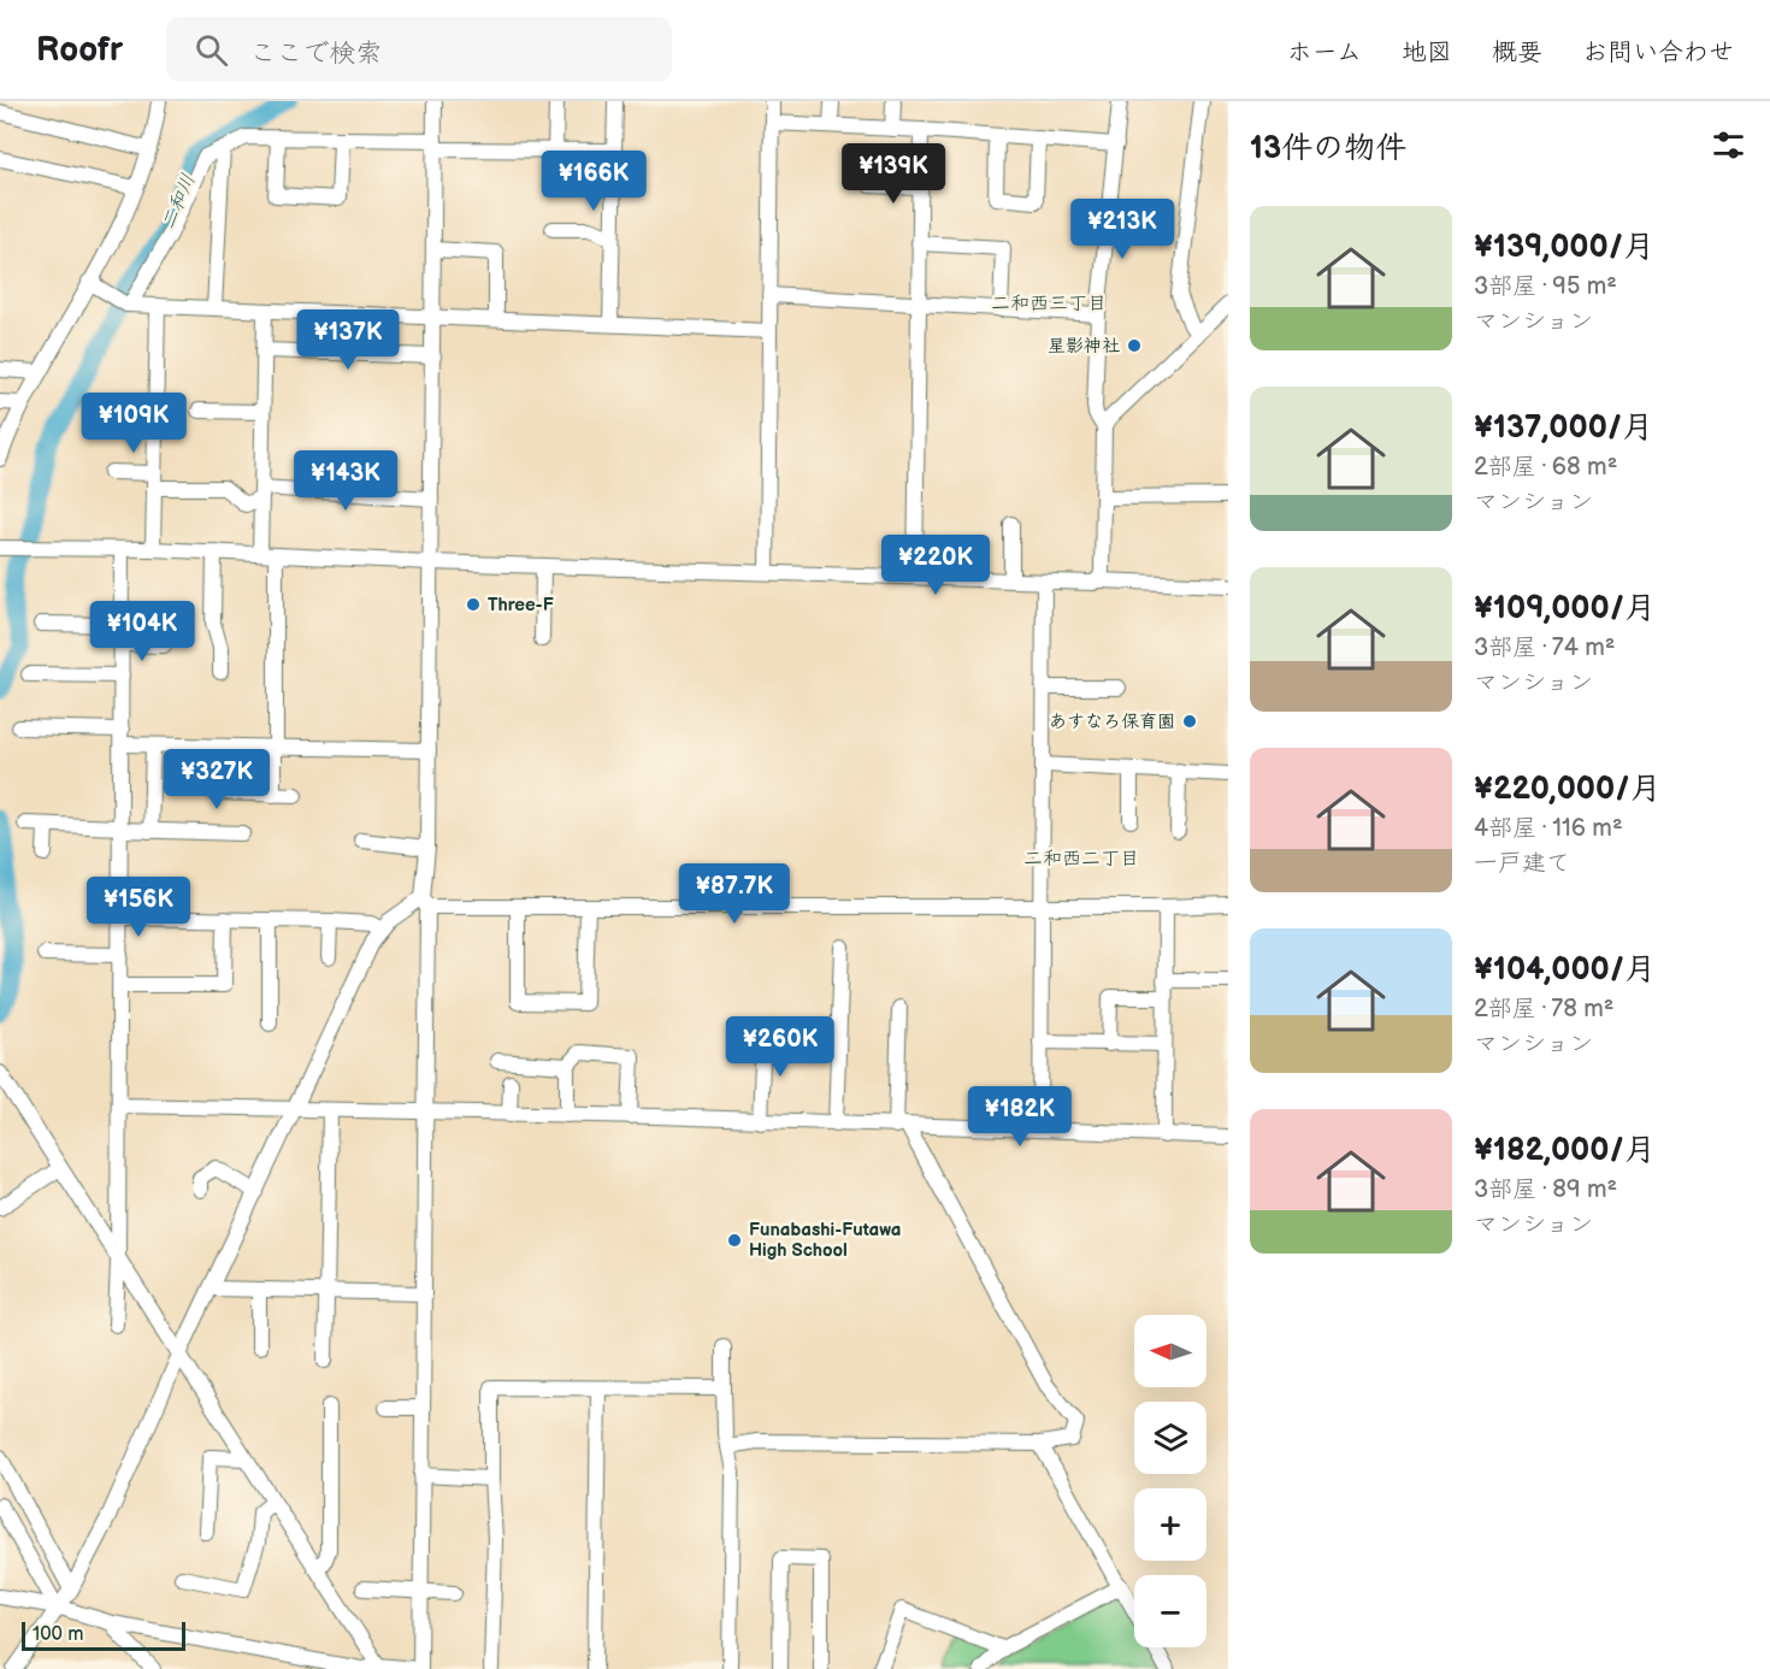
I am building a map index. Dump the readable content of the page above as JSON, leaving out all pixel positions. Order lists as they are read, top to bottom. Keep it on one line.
{"districts":["二和西三丁目","二和西二丁目"],"water":["二和川"],"places":["星影神社","Three-F","あすなろ保育園","Funabashi-Futawa High School"],"scale_bar":"100 m","north":"left","page":{"header":"Roofr","search":"ここで検索","nav":["ホーム","地図","概要","お問い合わせ"],"heading":"13件の物件","price":["¥139K","¥166K","¥213K","¥137K","¥109K","¥143K","¥220K","¥104K","¥327K","¥87.7K","¥156K","¥260K","¥182K"],"list":[{"name":"¥139,000/月","note":"3部屋 · 95 m² · マンション"},{"name":"¥137,000/月","note":"2部屋 · 68 m² · マンション"},{"name":"¥109,000/月","note":"3部屋 · 74 m² · マンション"},{"name":"¥220,000/月","note":"4部屋 · 116 m² · 一戸建て"},{"name":"¥104,000/月","note":"2部屋 · 78 m² · マンション"},{"name":"¥182,000/月","note":"3部屋 · 89 m² · マンション"}],"map_buttons":["+","−"],"scale":"100 m"}}
